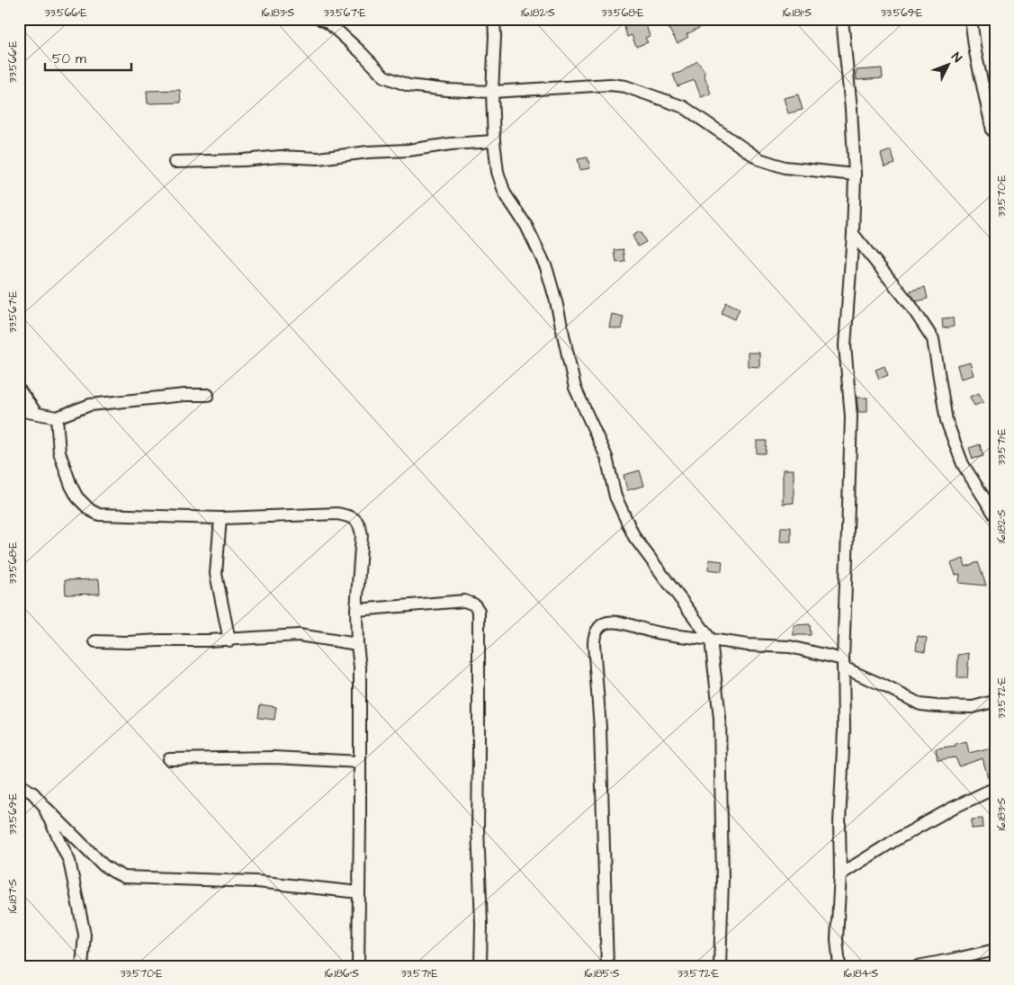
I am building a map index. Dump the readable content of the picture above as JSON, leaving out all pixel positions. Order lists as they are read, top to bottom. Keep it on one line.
{"scale_bar":"50 m","north":"top right","coordinates":["33.566°E","16.183°S","33.567°E","16.182°S","33.568°E","16.181°S","33.569°E","33.570°E","33.571°E","33.572°E","16.187°S","16.186°S","16.185°S","16.184°S"]}
